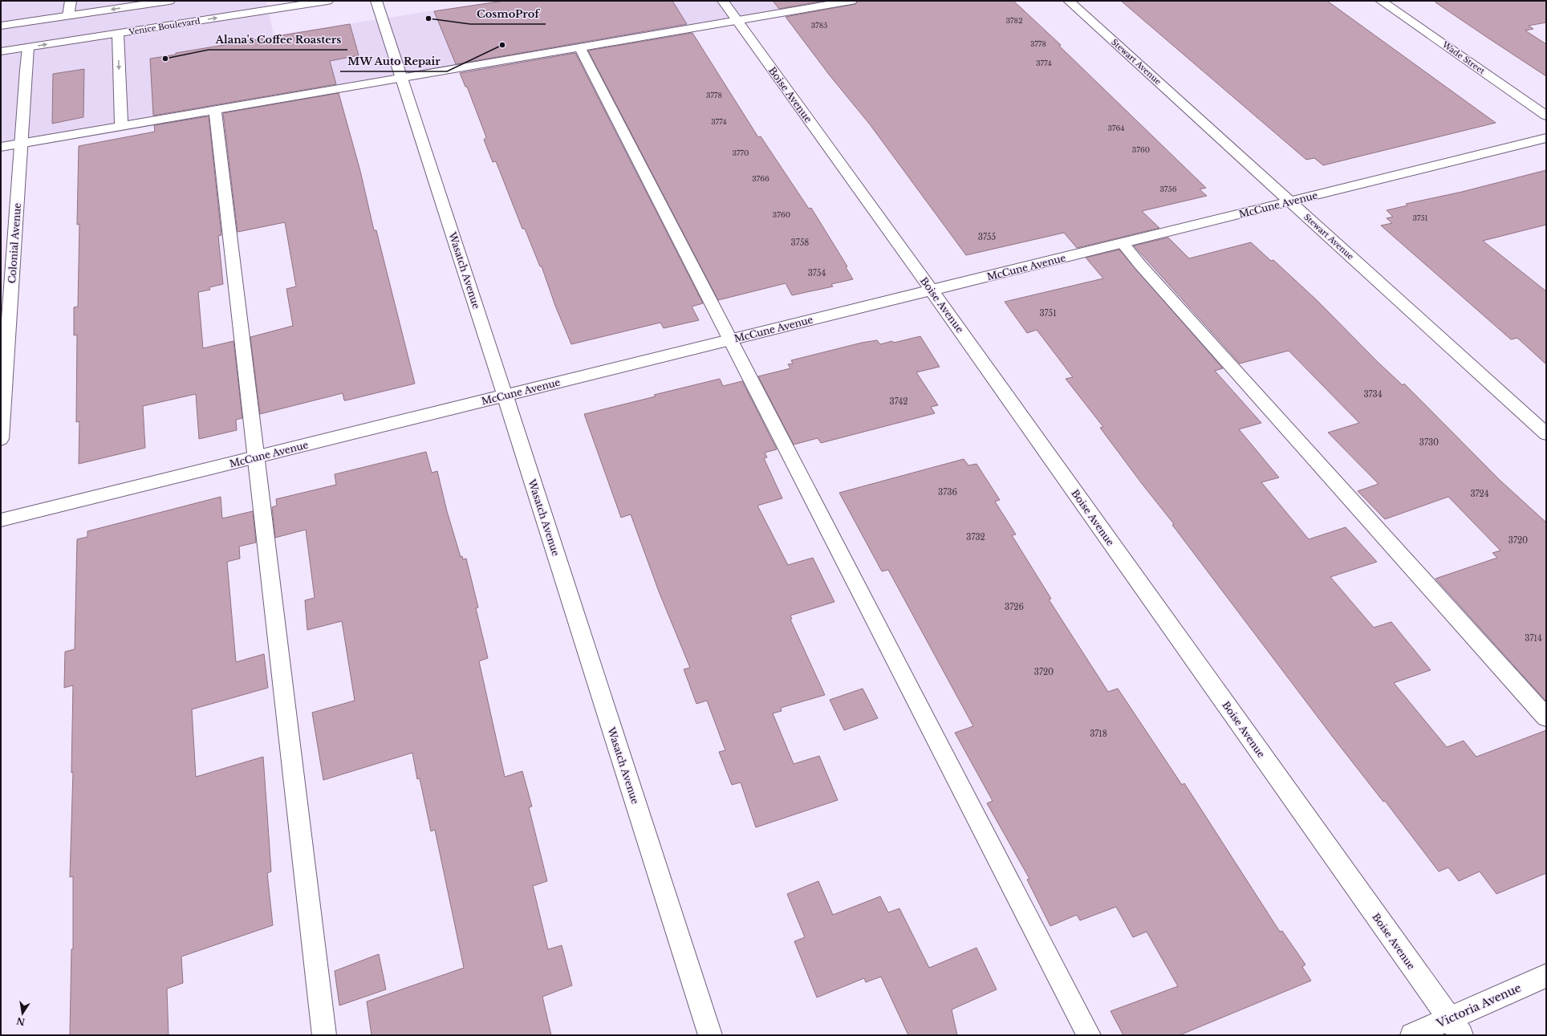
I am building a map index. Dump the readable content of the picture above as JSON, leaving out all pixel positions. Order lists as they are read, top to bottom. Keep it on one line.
{"streets":{"street":["Venice Boulevard","Wade Street","Stewart Avenue","Boise Avenue","McCune Avenue","Colonial Avenue","Wasatch Avenue","Victoria Avenue"]},"crossings":[["Venice Boulevard","Colonial Avenue"],["Stewart Avenue","McCune Avenue"],["Boise Avenue","McCune Avenue"],["Boise Avenue","Victoria Avenue"],["McCune Avenue","Wasatch Avenue"]],"places":["CosmoProf","MW Auto Repair","Alana's Coffee Roasters"],"house_numbers":["3782","3785","3778","3774","3778","3774","3764","3760","3770","3766","3756","3760","3751","3755","3758","3754","3751","3734","3742","3730","3736","3724","3732","3720","3726","3714","3720","3718"],"north":"bottom"}
